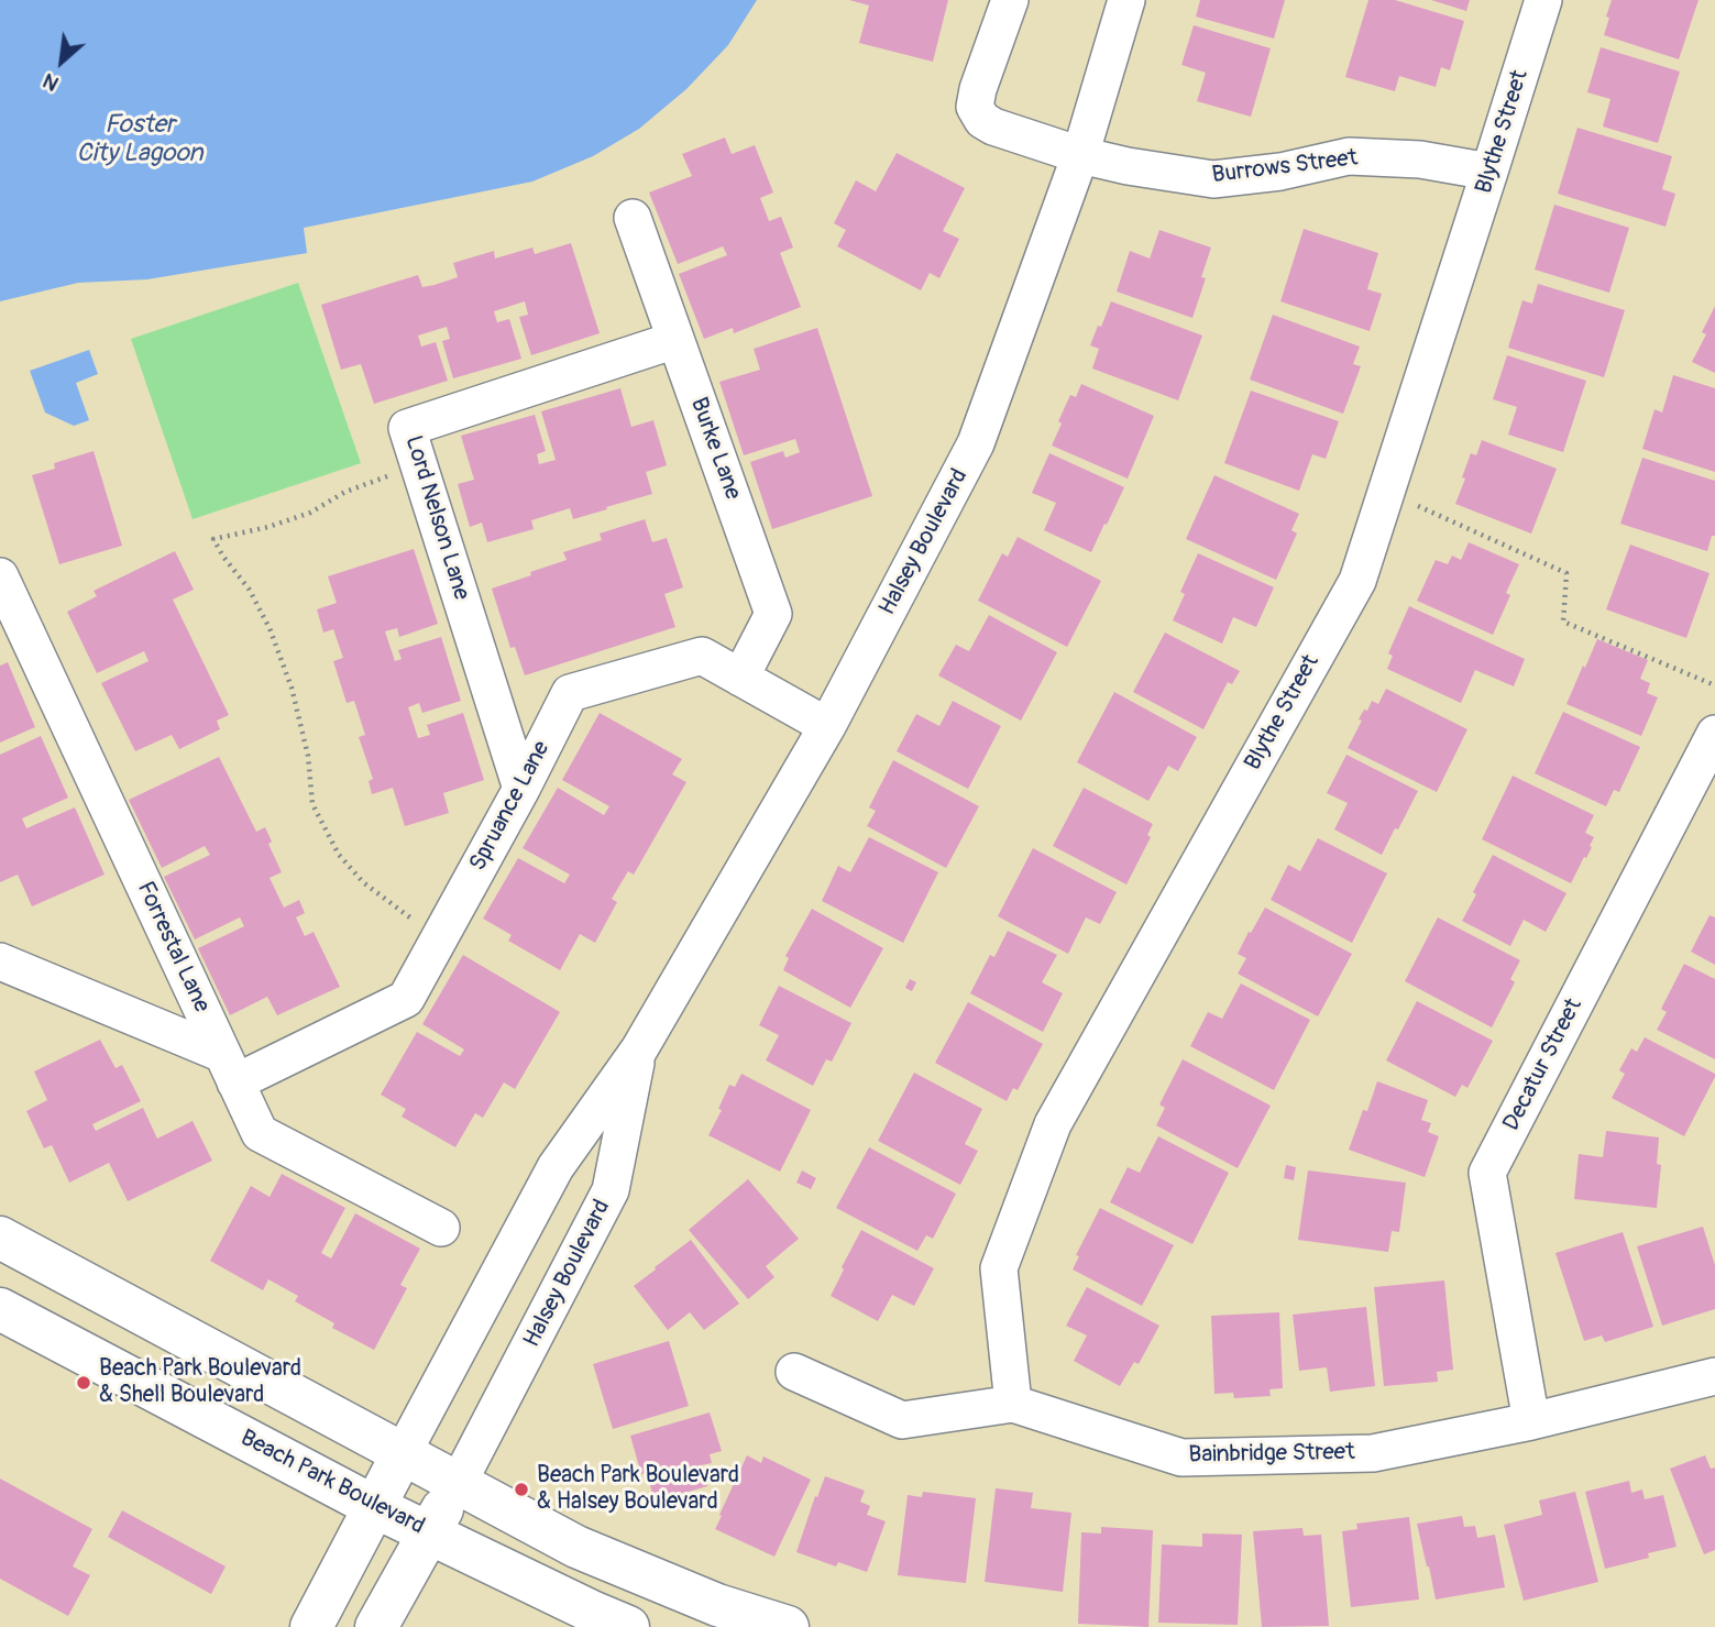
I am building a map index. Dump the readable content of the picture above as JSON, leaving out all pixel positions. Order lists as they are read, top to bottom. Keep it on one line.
{"streets":{"main road":["Beach Park Boulevard"],"street":["Blythe Street","Burrows Street","Burke Lane","Lord Nelson Lane","Halsey Boulevard","Spruance Lane","Forrestal Lane","Decatur Street","Bainbridge Street"]},"crossings":[["Blythe Street","Burrows Street"],["Blythe Street","Bainbridge Street"],["Burrows Street","Halsey Boulevard"],["Burke Lane","Lord Nelson Lane"],["Burke Lane","Spruance Lane"],["Lord Nelson Lane","Spruance Lane"],["Halsey Boulevard","Spruance Lane"],["Spruance Lane","Forrestal Lane"],["Decatur Street","Bainbridge Street"]],"water":["Foster City Lagoon"],"places":["Beach Park Boulevard & Shell Boulevard","Beach Park Boulevard & Halsey Boulevard"],"north":"bottom left"}
